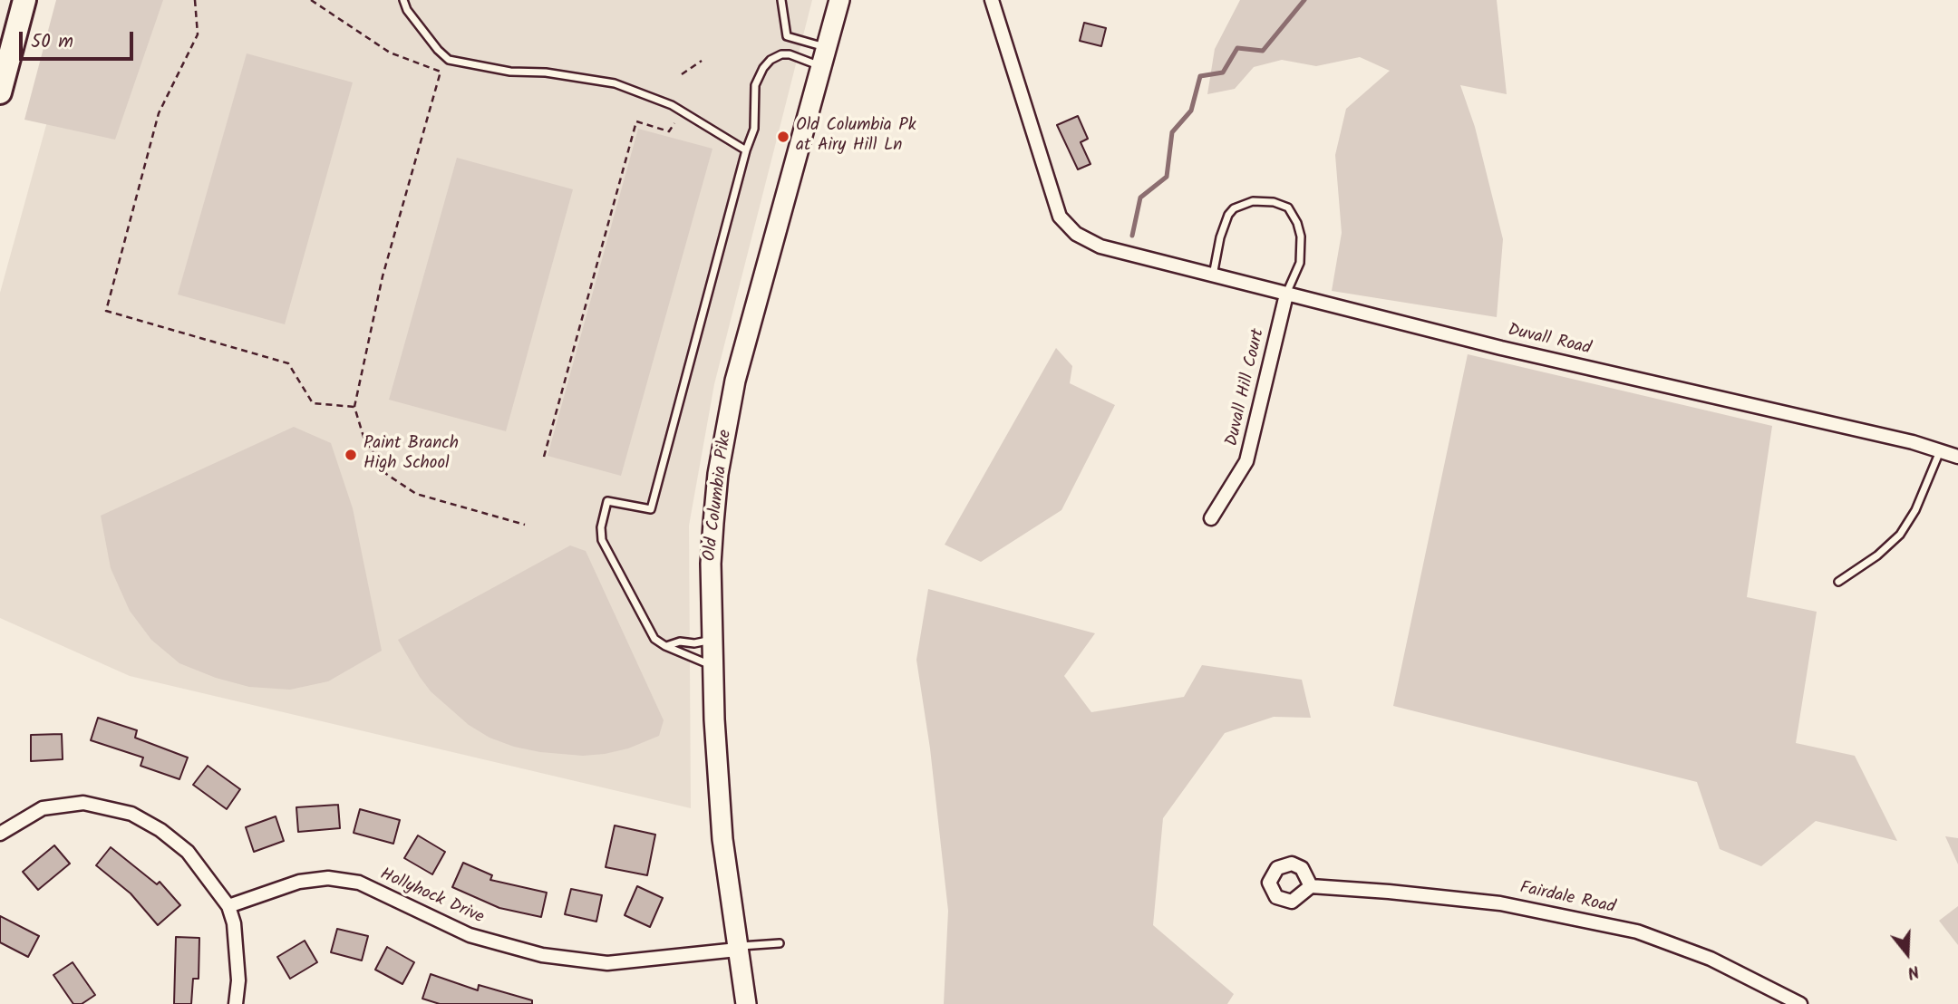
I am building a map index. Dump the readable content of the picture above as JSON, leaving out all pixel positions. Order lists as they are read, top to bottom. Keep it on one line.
{"streets":{"main road":["Old Columbia Pike"],"street":["Duvall Road","Duvall Hill Court","Hollyhock Drive","Fairdale Road"]},"crossings":[["Duvall Road","Duvall Hill Court"],["Old Columbia Pike","Hollyhock Drive"]],"places":["Old Columbia Pk at Airy Hill Ln","Paint Branch High School"],"scale_bar":"50 m","north":"bottom"}
